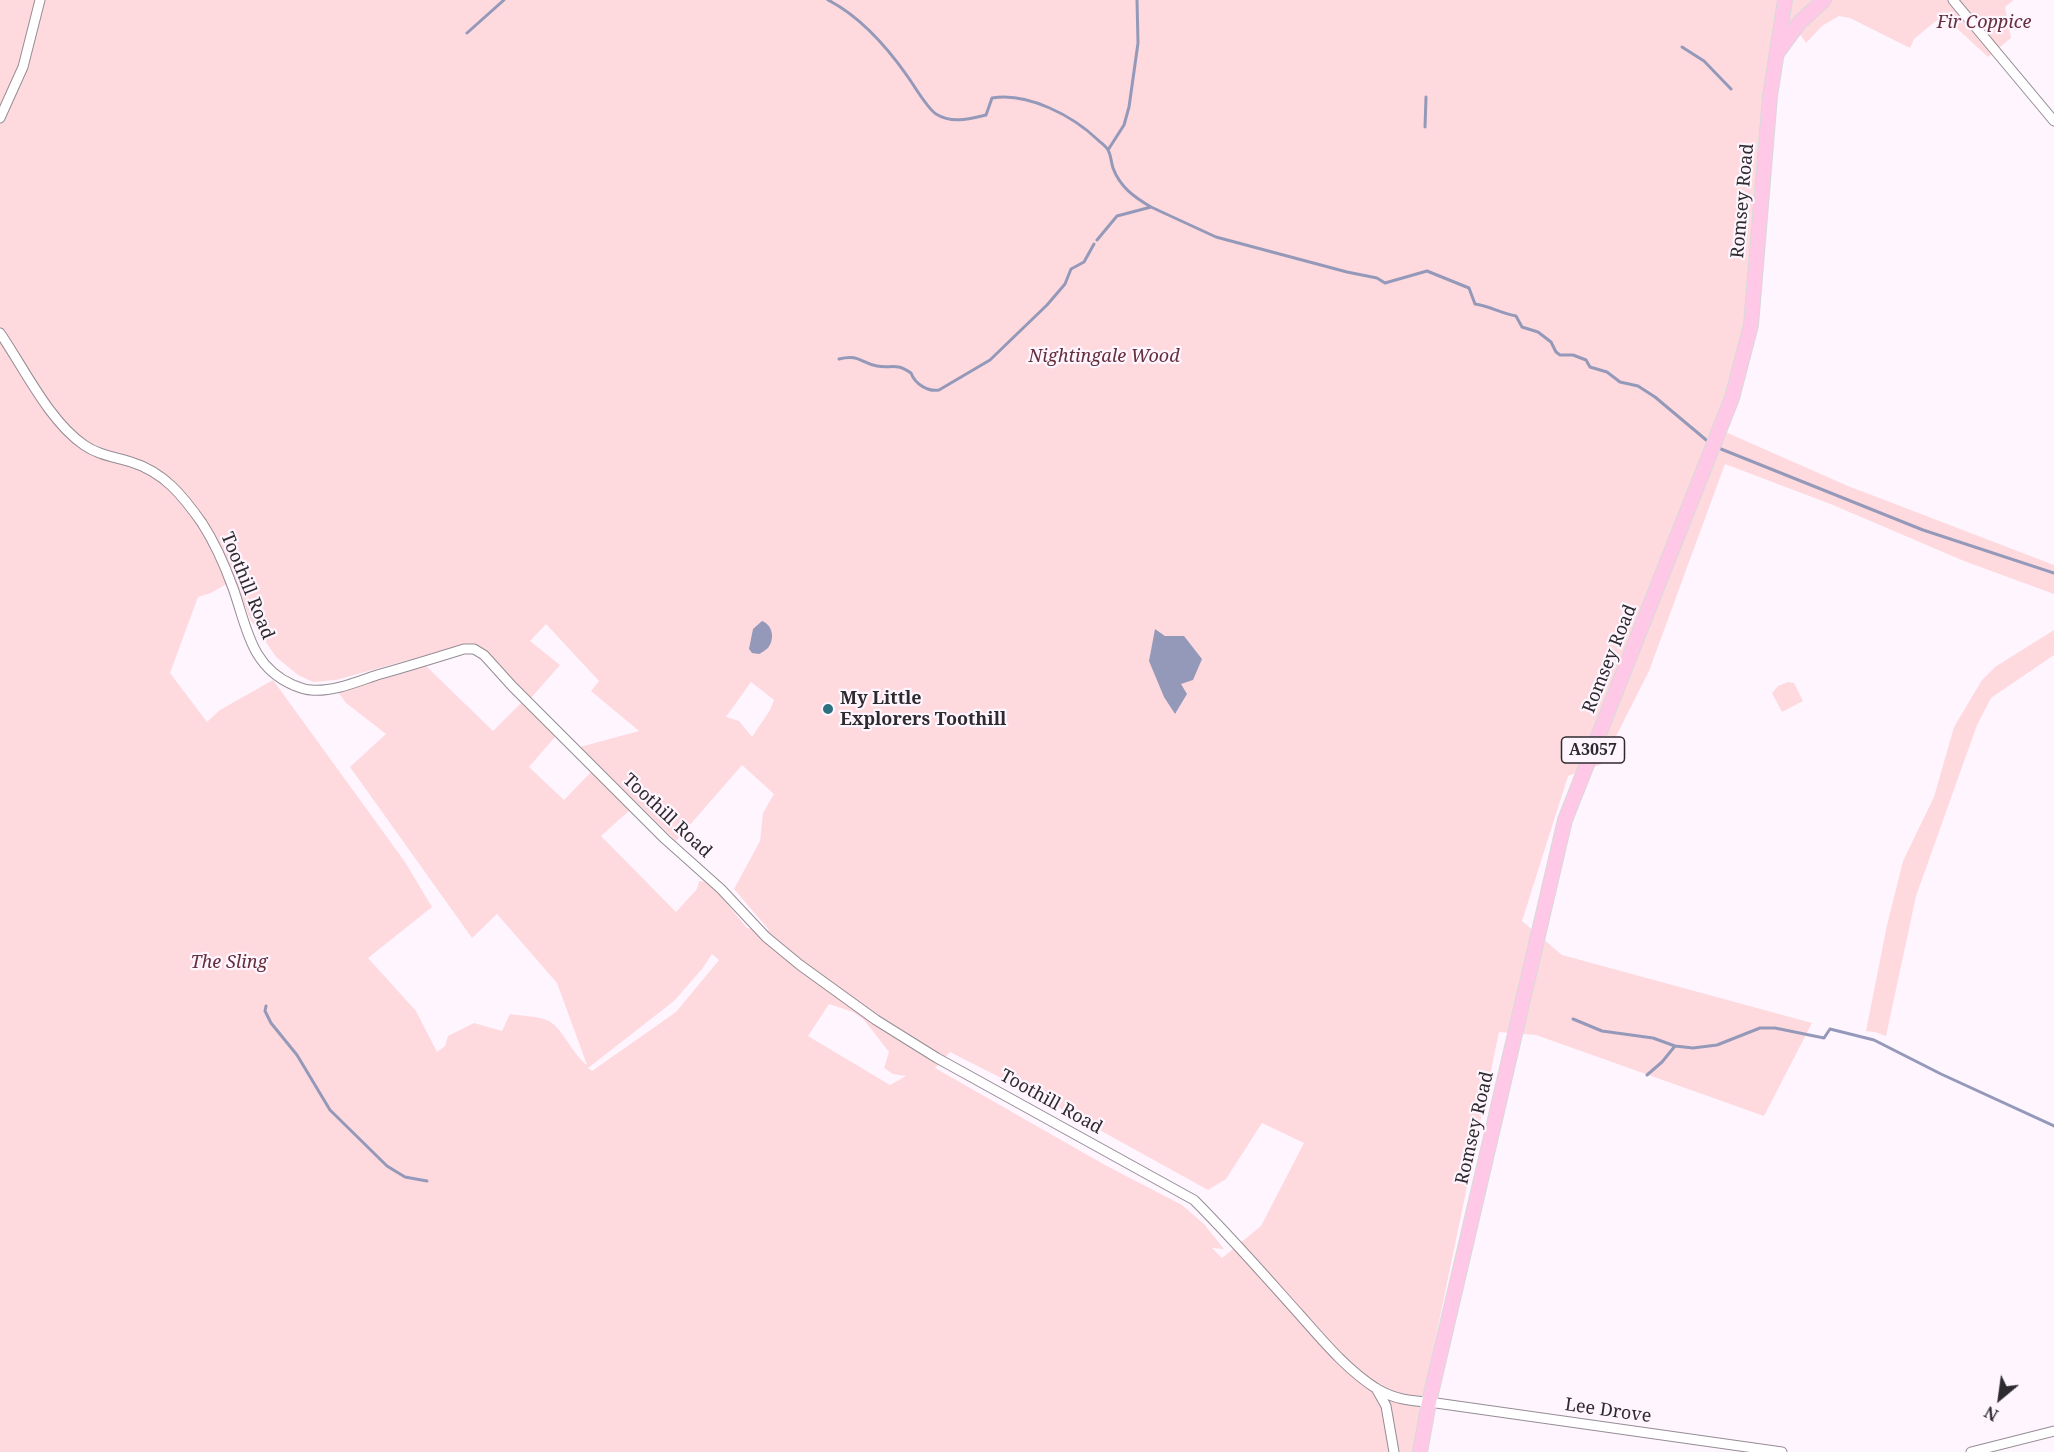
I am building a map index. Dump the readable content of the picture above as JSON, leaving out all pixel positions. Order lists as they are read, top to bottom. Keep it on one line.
{"streets":{"main road":["Romsey Road","A3057"],"street":["Toothill Road","Lee Drove"]},"crossings":[["Romsey Road","Toothill Road"],["Romsey Road","Lee Drove"],["Toothill Road","Lee Drove"]],"parks":["Fir Coppice","Nightingale Wood","The Sling"],"places":["My Little Explorers Toothill"],"north":"bottom left"}
